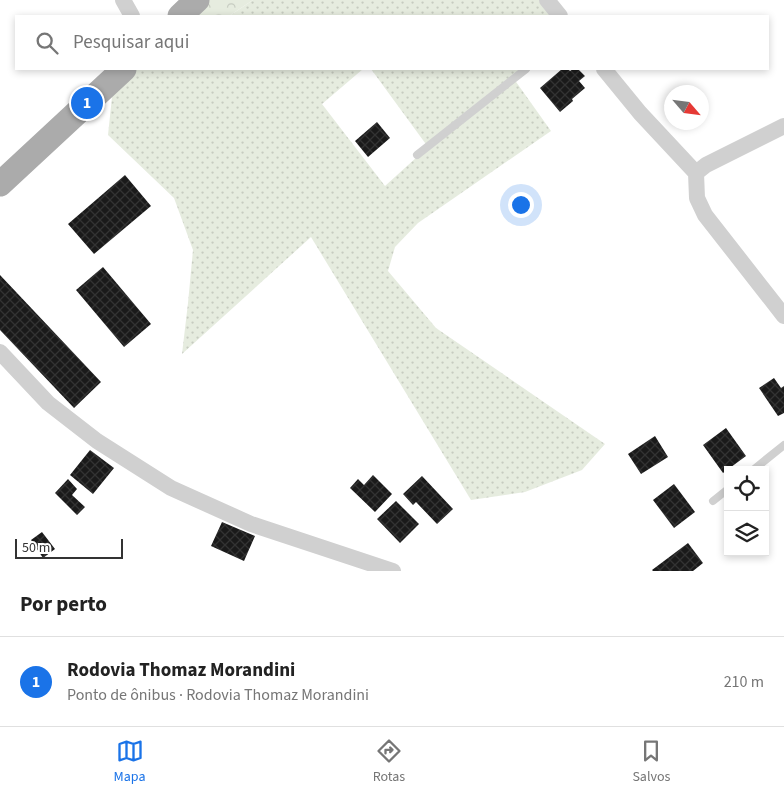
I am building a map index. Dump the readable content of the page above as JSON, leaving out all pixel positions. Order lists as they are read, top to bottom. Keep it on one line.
{"scale_bar":"50 m","north":"bottom right","page":{"search":"Pesquisar aqui","pins":"1","scale":"50 m","heading":"Por perto","list":[{"mark":"1","name":"Rodovia Thomaz Morandini","note":"Ponto de ônibus · Rodovia Thomaz Morandini","value":"210 m"}],"nav":["Mapa","Rotas","Salvos"]}}
